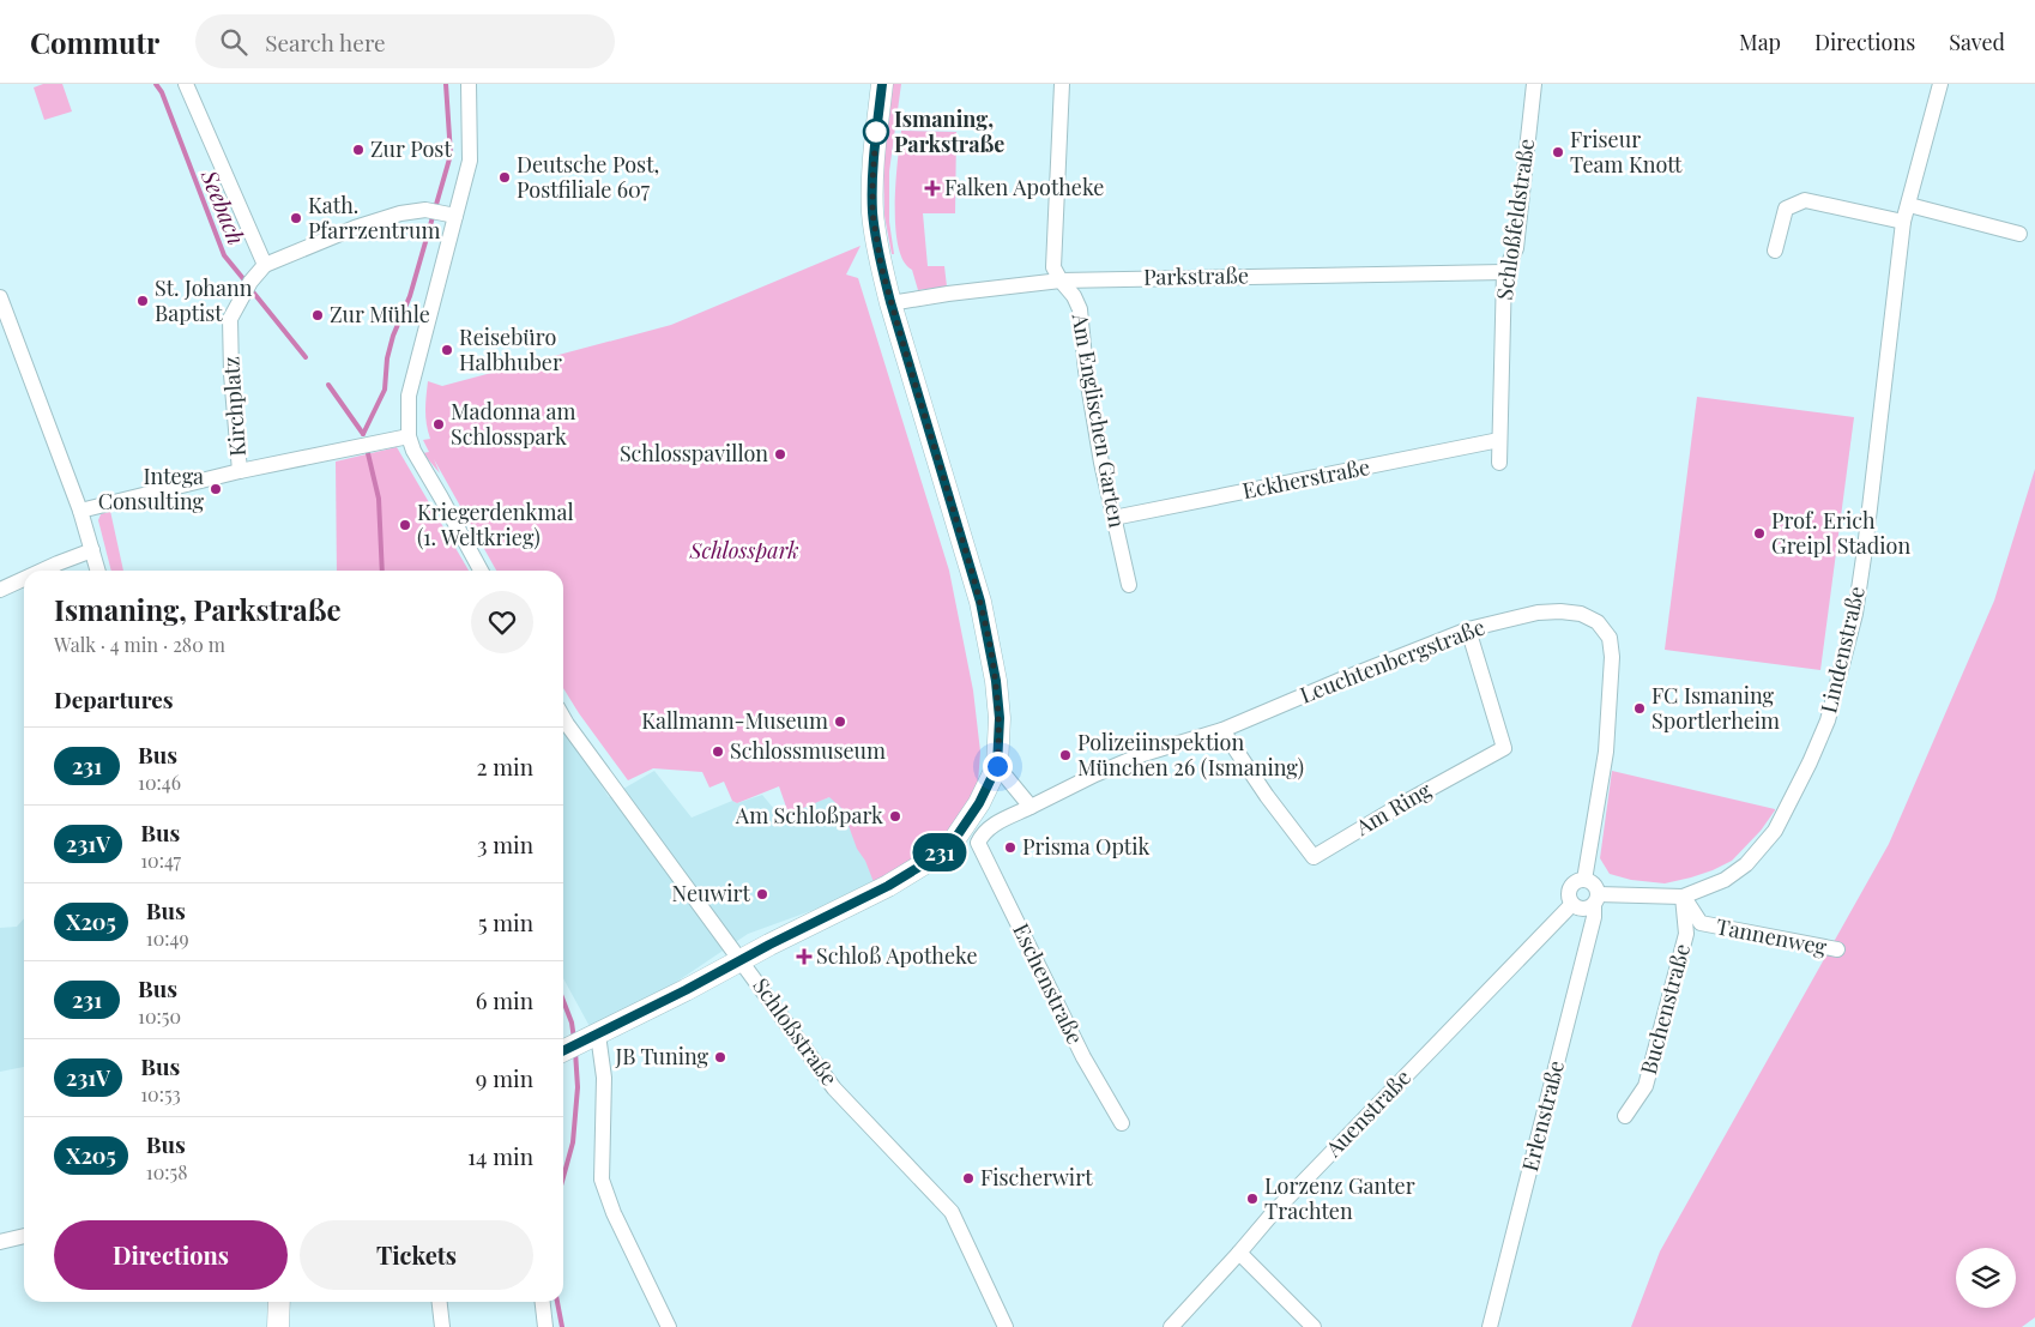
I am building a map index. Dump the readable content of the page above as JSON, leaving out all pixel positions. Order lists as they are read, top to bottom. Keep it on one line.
{"streets":{"street":["Schloßfeldstraße","Parkstraße","Kirchplatz","Am Englischen Garten","Eckherstraße","Lindenstraße","Leuchtenbergstraße","Am Ring","Tannenweg","Eschenstraße","Buchenstraße","Schloßstraße","Auenstraße","Erlenstraße"]},"crossings":[["Schloßfeldstraße","Parkstraße"],["Schloßfeldstraße","Eckherstraße"],["Parkstraße","Am Englischen Garten"],["Am Englischen Garten","Eckherstraße"],["Lindenstraße","Leuchtenbergstraße"],["Lindenstraße","Tannenweg"],["Lindenstraße","Buchenstraße"],["Lindenstraße","Auenstraße"],["Lindenstraße","Erlenstraße"],["Leuchtenbergstraße","Am Ring"],["Leuchtenbergstraße","Auenstraße"],["Leuchtenbergstraße","Erlenstraße"],["Tannenweg","Buchenstraße"],["Auenstraße","Erlenstraße"]],"water":["Seebach"],"parks":["Schlosspark"],"places":{"other":["Ismaning, Parkstraße","Zur Post","Friseur Team Knott","Deutsche Post, Postfiliale 607","Kath. Pfarrzentrum","St. Johann Baptist","Zur Mühle","Reisebüro Halbhuber","Madonna am Schlosspark","Schlosspavillon","Intega Consulting","Kriegerdenkmal (1. Weltkrieg)","Prof. Erich Greipl Stadion","FC Ismaning Sportlerheim","Kallmann-Museum","Schlossmuseum","Polizeiinspektion München 26 (Ismaning)","Am Schloßpark","Prisma Optik","Neuwirt","JB Tuning","Fischerwirt","Lorzenz Ganter Trachten"],"health":["Falken Apotheke","Schloß Apotheke"]},"lines":["bus line 231"],"page":{"header":"Commutr","search":"Search here","nav":["Map","Directions","Saved"],"on_map":"231","heading":[["Ismaning, Parkstraße","Walk · 4 min · 280 m"],"Departures"],"list":[{"mark":"231","name":"Bus","note":"10:46","value":"2 min"},{"mark":"231V","name":"Bus","note":"10:47","value":"3 min"},{"mark":"X205","name":"Bus","note":"10:49","value":"5 min"},{"mark":"231","name":"Bus","note":"10:50","value":"6 min"},{"mark":"231V","name":"Bus","note":"10:53","value":"9 min"},{"mark":"X205","name":"Bus","note":"10:58","value":"14 min"}],"buttons":["Directions","Tickets"]}}
